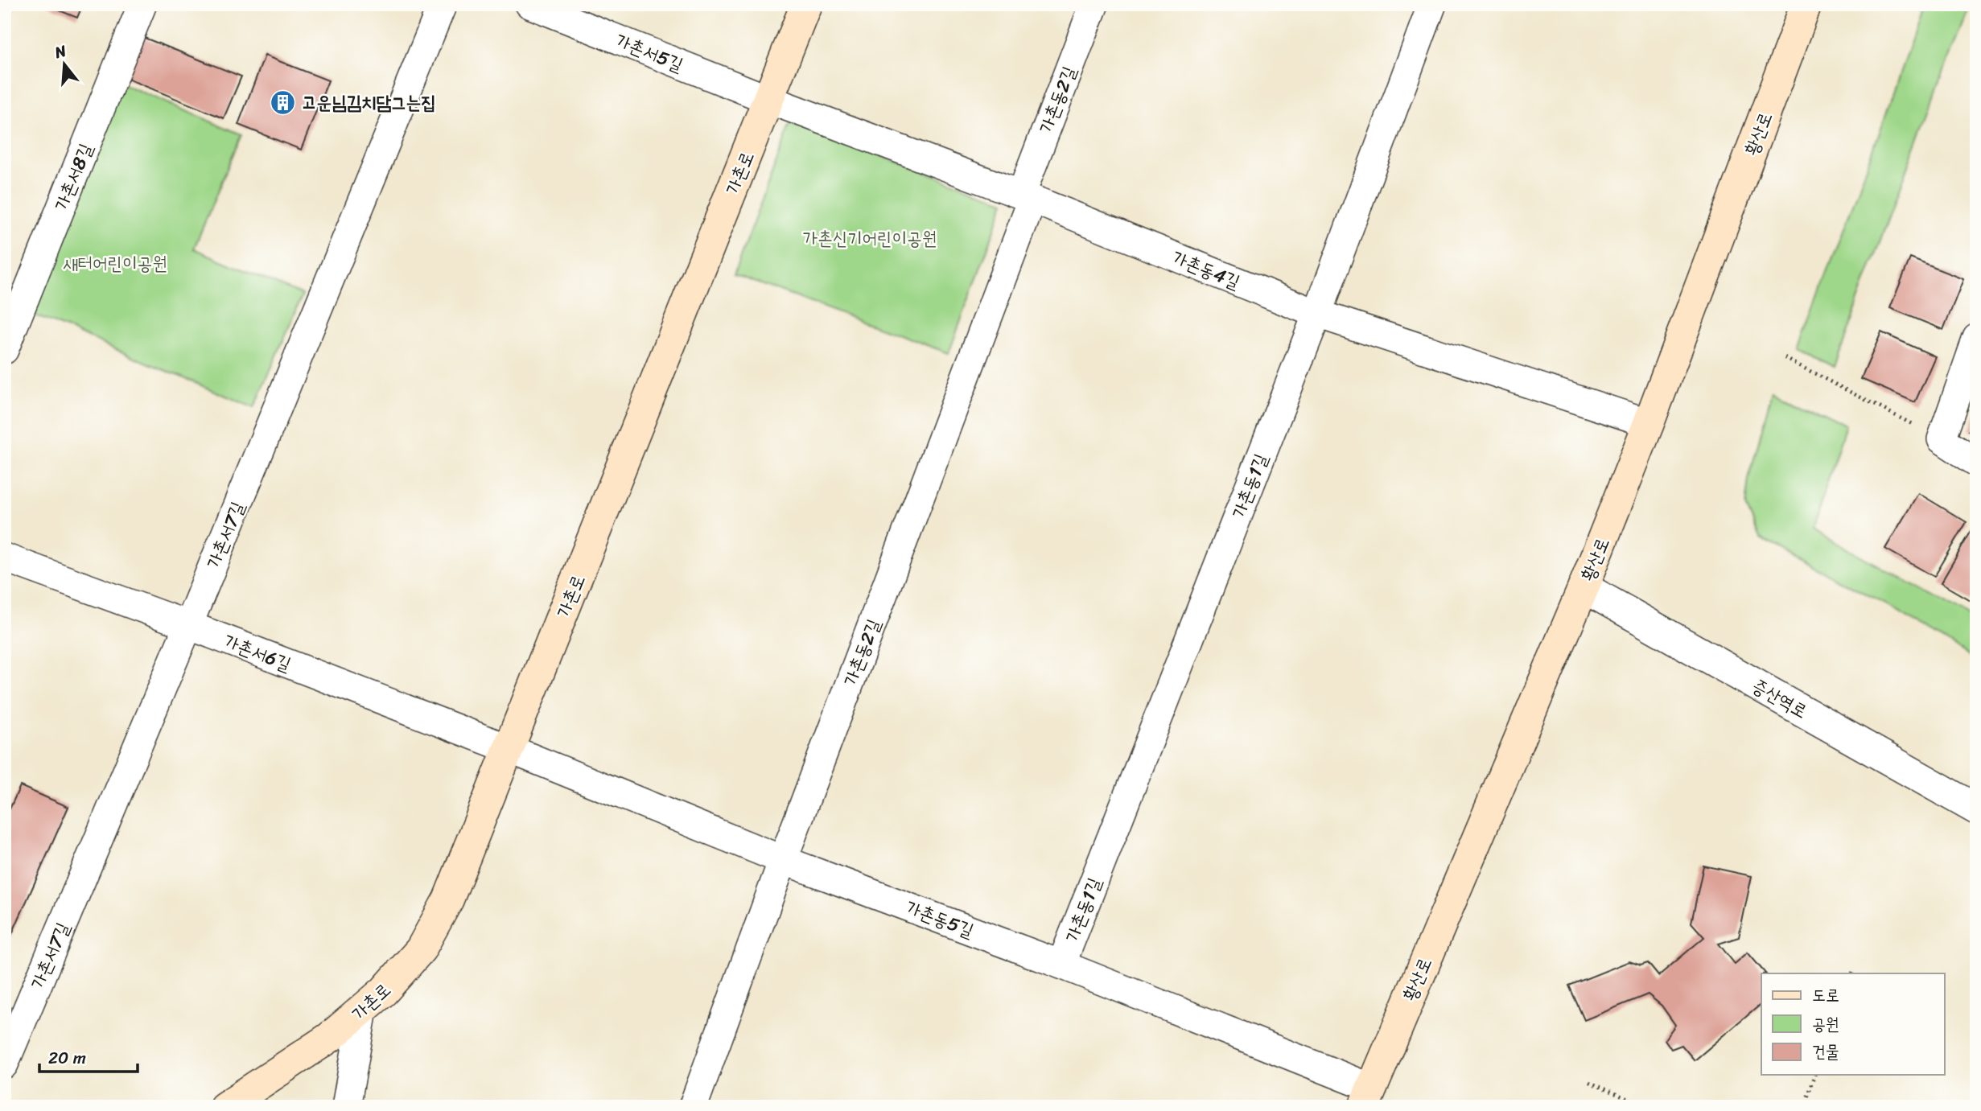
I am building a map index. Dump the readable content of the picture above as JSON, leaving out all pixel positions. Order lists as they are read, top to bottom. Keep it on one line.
{"streets":{"main road":["황산로","가촌로"],"street":["가촌서5길","가촌동2길","가촌서8길","가촌동4길","가촌동1길","가촌서7길","가촌서6길","증산역로","가촌동5길"]},"crossings":[["가촌서5길","가촌로"],["가촌서5길","가촌동4길"],["가촌동2길","가촌동4길"],["가촌동2길","가촌동5길"],["황산로","가촌동4길"],["황산로","증산역로"],["황산로","가촌동5길"],["가촌로","가촌동4길"],["가촌로","가촌서6길"],["가촌로","가촌동5길"],["가촌동4길","가촌동1길"],["가촌동1길","가촌동5길"],["가촌서7길","가촌서6길"],["가촌서6길","가촌동5길"]],"parks":["가촌신기어린이공원","새터어린이공원"],"places":{"building":["고운님김치담그는집"]},"legend":["도로","공원","건물"],"scale_bar":"20 m","north":"top"}
